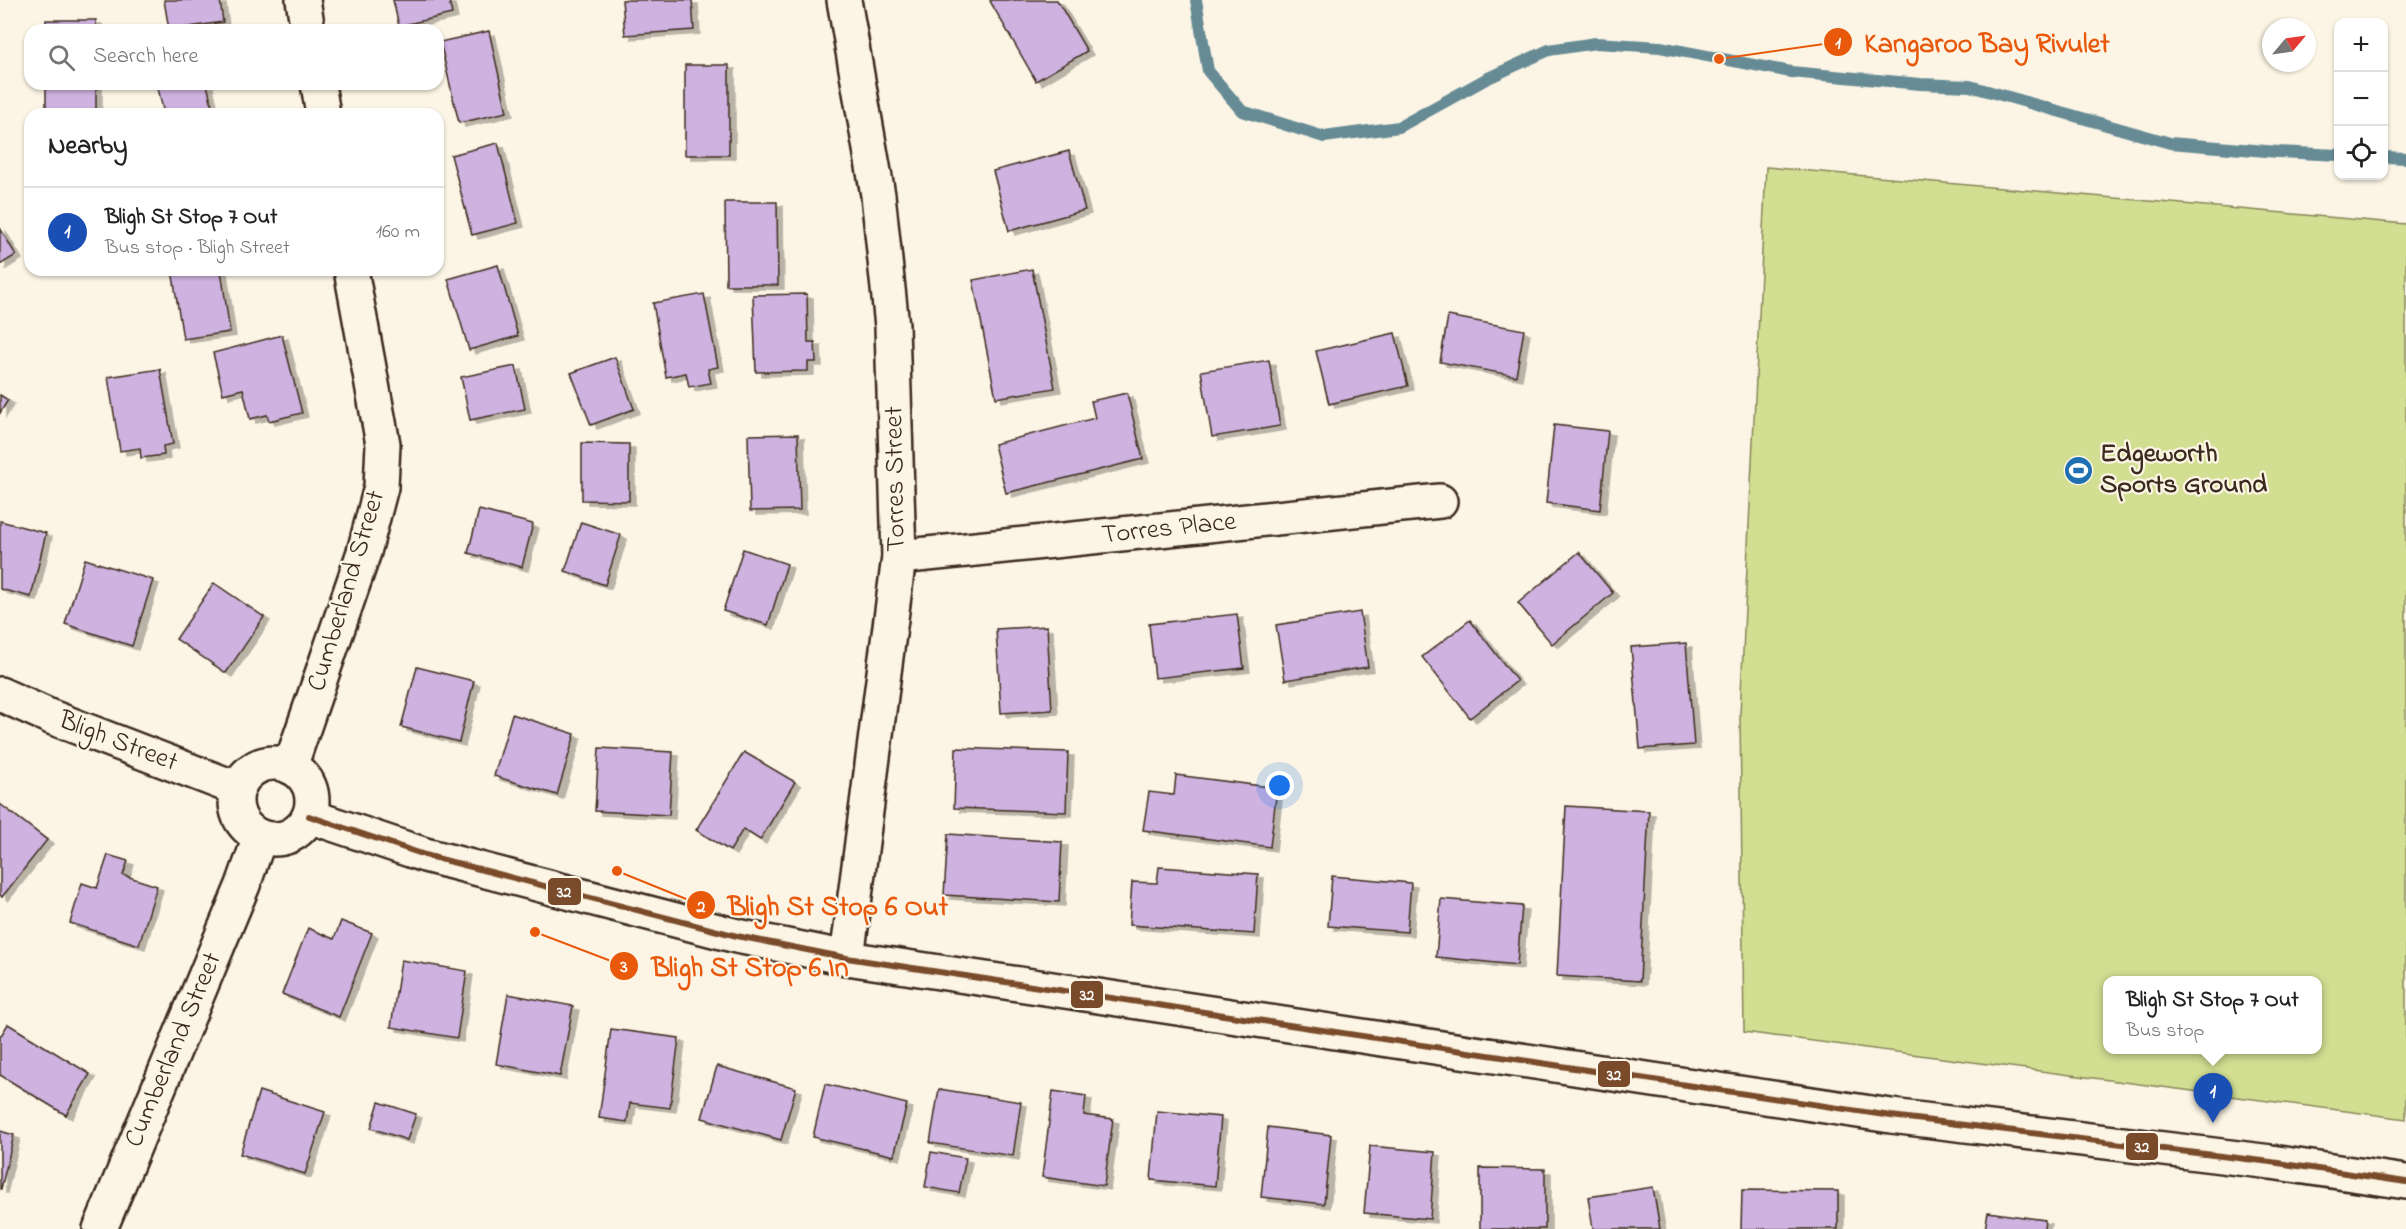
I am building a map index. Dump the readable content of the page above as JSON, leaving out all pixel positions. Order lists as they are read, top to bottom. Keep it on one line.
{"streets":{"street":["Torres Street","Torres Place","Cumberland Street","Bligh Street"]},"crossings":[["Torres Street","Torres Place"],["Cumberland Street","Bligh Street"]],"places":{"other":["Kangaroo Bay Rivulet","Bligh St Stop 6 Out","Bligh St Stop 6 In"],"sports":["Edgeworth Sports Ground"]},"lines":["transit line 32"],"north":"top right","page":{"map_buttons":["+","−"],"search":"Search here","heading":"Nearby","list":[{"mark":"1","name":"Bligh St Stop 7 Out","note":"Bus stop · Bligh Street","value":"160 m"}],"popup":["Bligh St Stop 7 Out","Bus stop"],"pins":"1"}}
